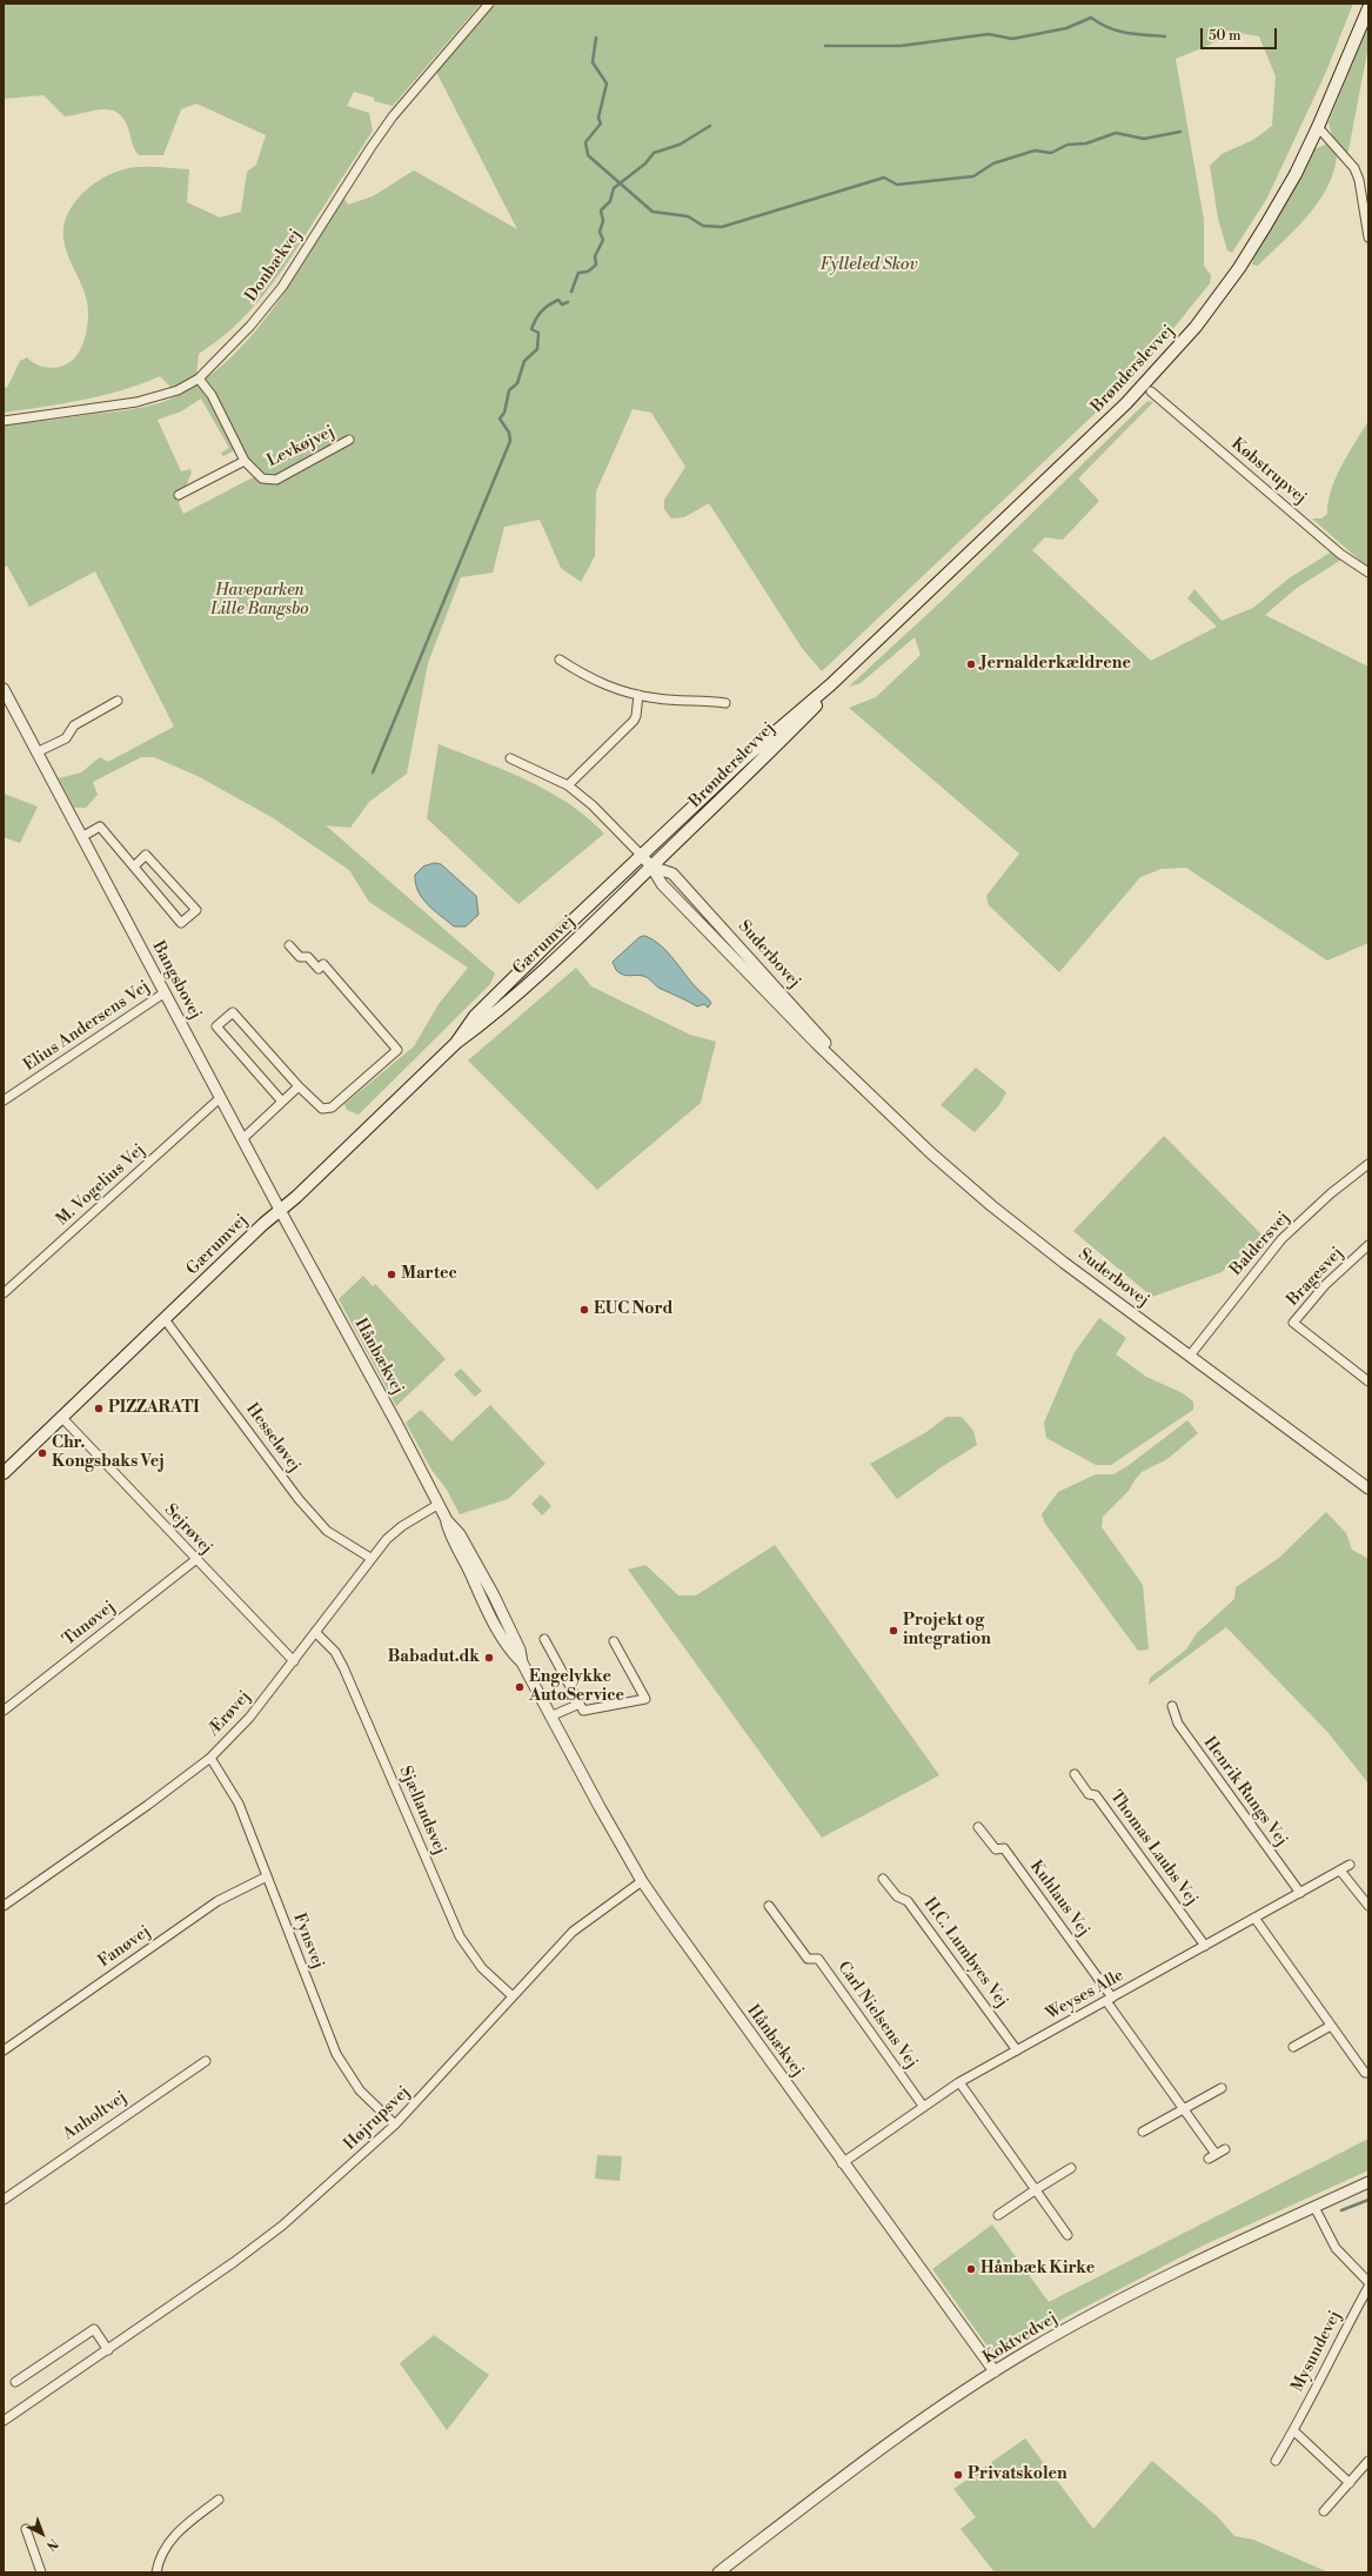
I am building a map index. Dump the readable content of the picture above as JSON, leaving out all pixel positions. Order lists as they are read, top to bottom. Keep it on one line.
{"streets":{"main road":["Brønderslevvej","Gærumvej"],"street":["Donbækvej","Levkøjvej","Købstrupvej","Suderbovej","Bangsbovej","Elius Andersens Vej","M. Vogelius Vej","Baldersvej","Bragesvej","Hånbækvej","Hesseløvej","Sejrøvej","Tunøvej","Ærøvej","Henrik Rungs Vej","Sjællandsvej","Thomas Laubs Vej","Kuhlaus Vej","Fynsvej","Fanøvej","H.C. Lumbyes Vej","Weyses Alle","Carl Nielsens Vej","Anholtvej","Højrupsvej","Koktvedvej","Mysundevej"]},"crossings":[["Donbækvej","Levkøjvej"],["Brønderslevvej","Gærumvej"],["Brønderslevvej","Suderbovej"],["Gærumvej","Suderbovej"],["Gærumvej","Bangsbovej"],["Gærumvej","Hånbækvej"],["Gærumvej","Hesseløvej"],["Gærumvej","Sejrøvej"],["Suderbovej","Baldersvej"],["Bangsbovej","Elius Andersens Vej"],["Bangsbovej","M. Vogelius Vej"],["Bangsbovej","Hånbækvej"],["Hånbækvej","Ærøvej"],["Hånbækvej","Weyses Alle"],["Hånbækvej","Højrupsvej"],["Hånbækvej","Koktvedvej"],["Hesseløvej","Ærøvej"],["Sejrøvej","Tunøvej"],["Sejrøvej","Ærøvej"],["Ærøvej","Sjællandsvej"],["Ærøvej","Fynsvej"],["Henrik Rungs Vej","Weyses Alle"],["Sjællandsvej","Højrupsvej"],["Thomas Laubs Vej","Weyses Alle"],["Kuhlaus Vej","Weyses Alle"],["Fynsvej","Fanøvej"],["Fynsvej","Højrupsvej"],["H.C. Lumbyes Vej","Weyses Alle"],["Weyses Alle","Carl Nielsens Vej"]],"parks":["Fylleled Skov","Haveparken Lille Bangsbo"],"places":["Jernalderkældrene","Martec","EUC Nord","PIZZARATI","Chr. Kongsbaks Vej","Projekt og integration","Babadut.dk","Engelykke AutoService","Hånbæk Kirke","Privatskolen"],"scale_bar":"50 m","north":"bottom right"}
